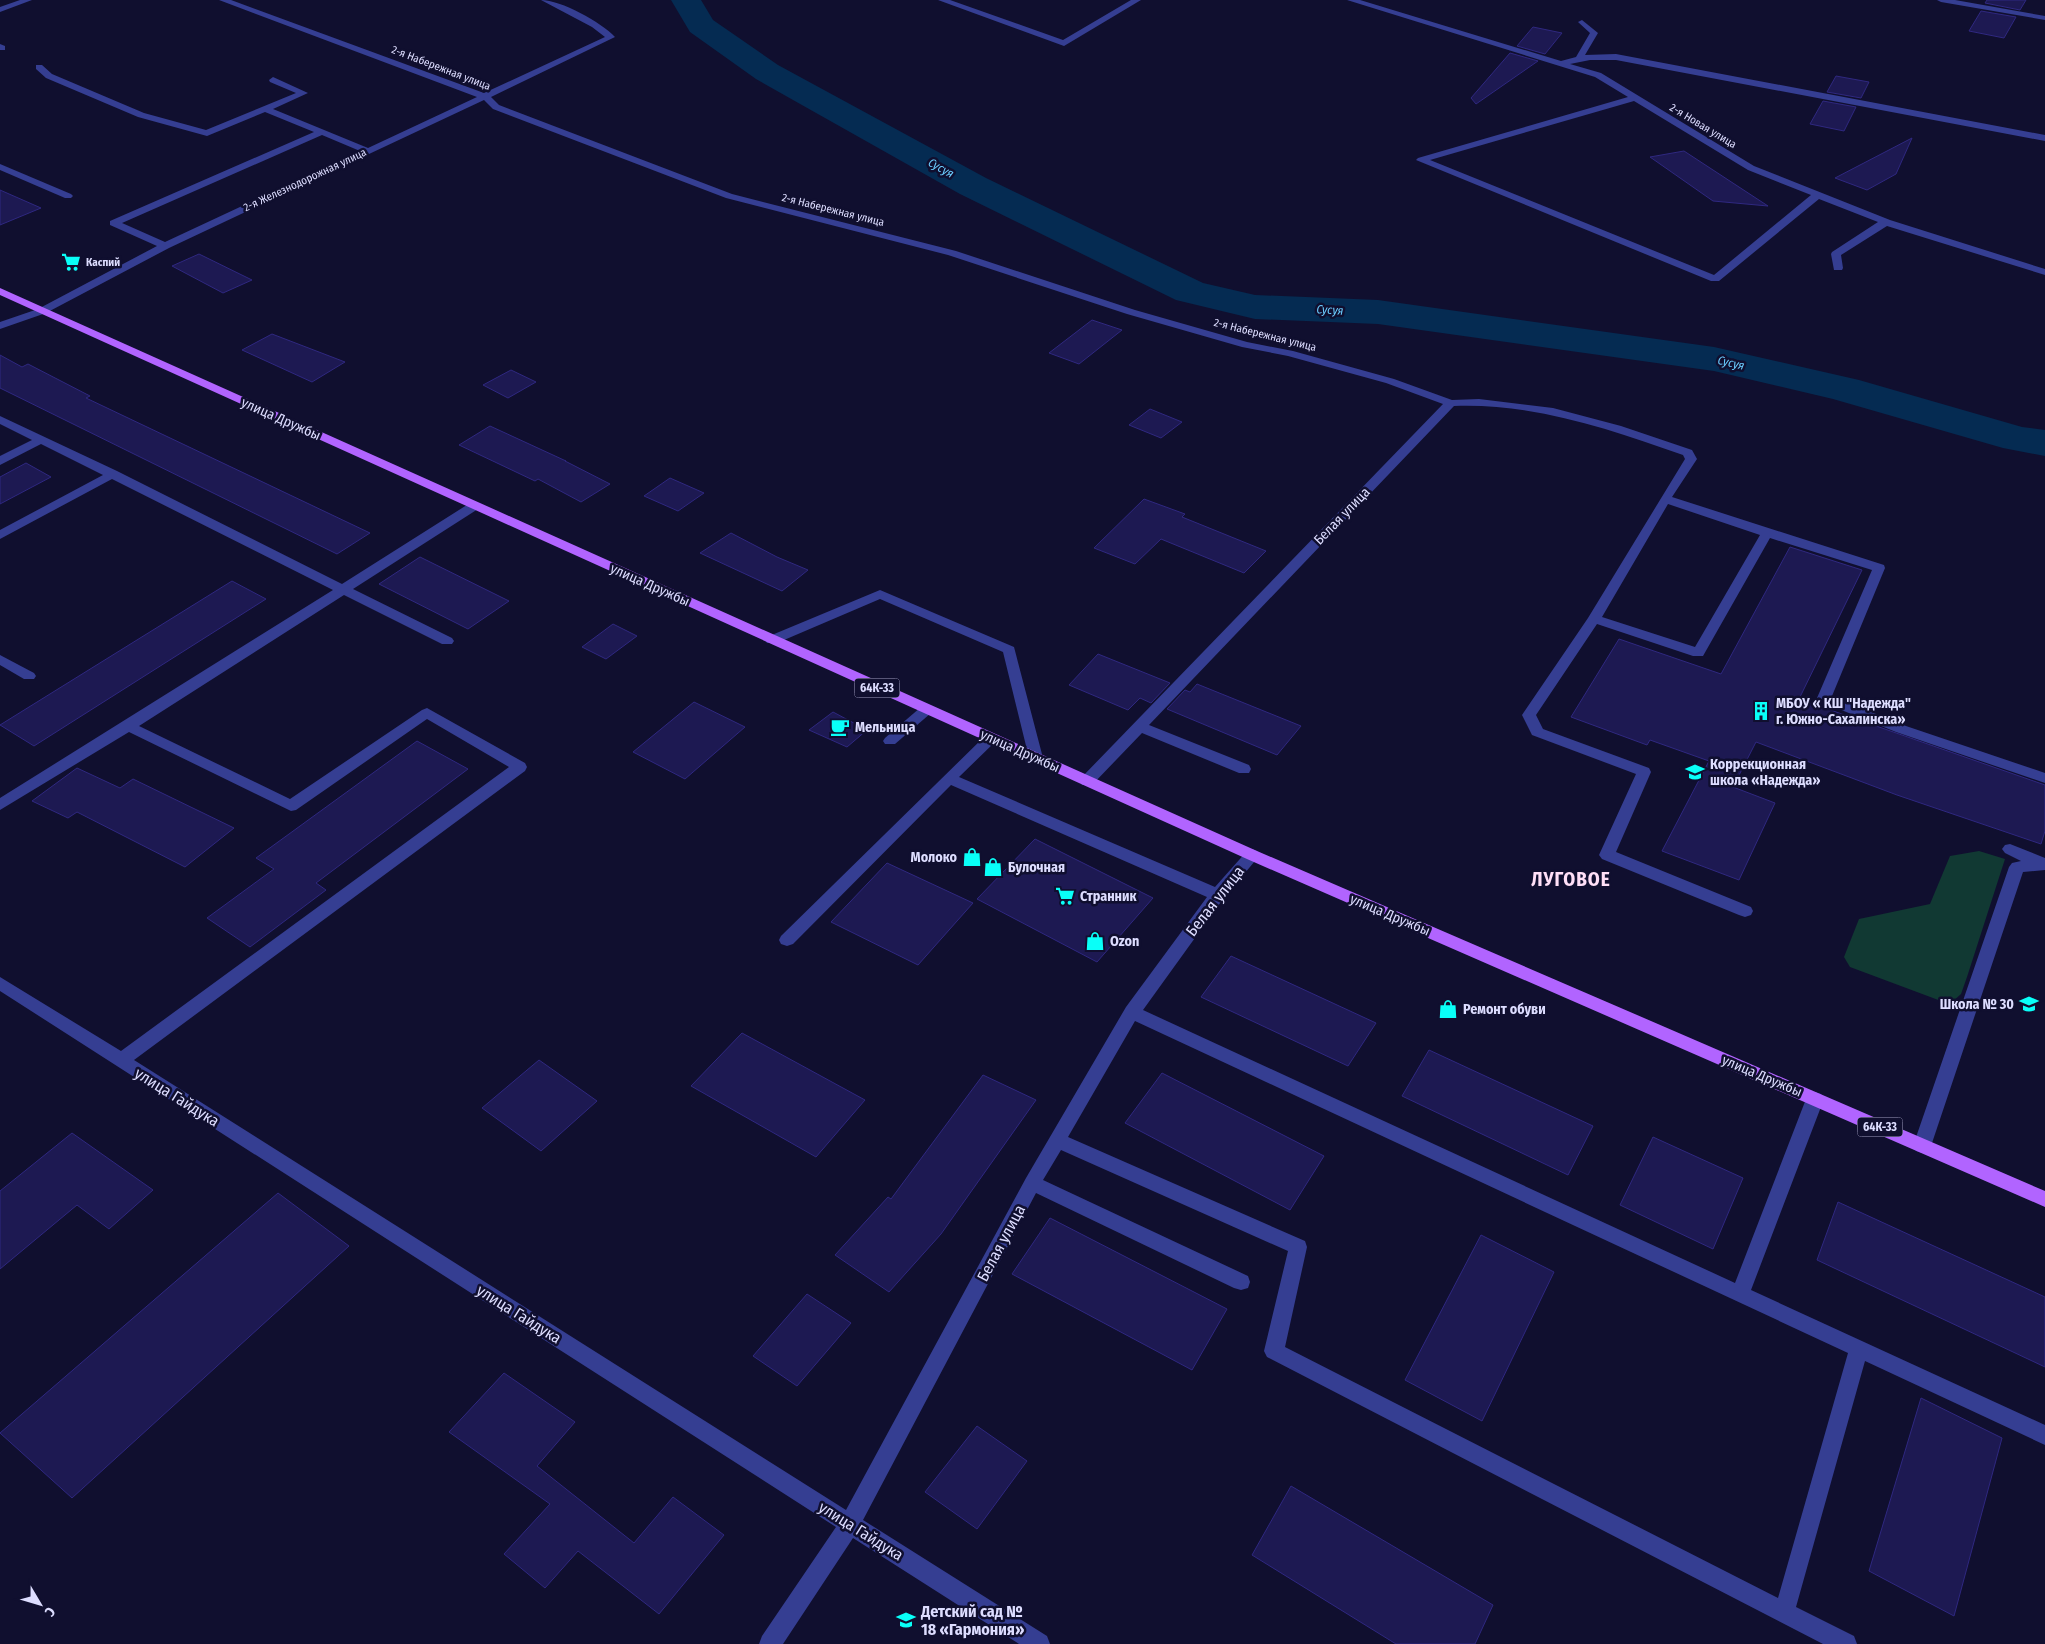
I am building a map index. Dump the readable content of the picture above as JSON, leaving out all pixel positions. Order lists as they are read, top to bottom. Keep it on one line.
{"streets":{"main road":["улица Дружбы","64К-33"],"street":["2-я Набережная улица","2-я Новая улица","2-я Железнодорожная улица","Белая улица","улица Гайдука"]},"crossings":[["2-я Набережная улица","2-я Железнодорожная улица"],["2-я Набережная улица","Белая улица"],["2-я Железнодорожная улица","улица Дружбы"],["улица Дружбы","Белая улица"],["Белая улица","улица Гайдука"]],"districts":["ЛУГОВОЕ"],"water":["Сусуя"],"places":{"supermarket":["Каспий","Странник"],"building":["МБОУ « КШ \"Надежда\" г. Южно-Сахалинска»"],"cafe":["Мельница"],"school or university":["Коррекционная школа «Надежда»","Школа № 30","Детский сад № 18 «Гармония»"],"shop":["Молоко","Булочная","Ozon","Ремонт обуви"]},"north":"bottom right"}
